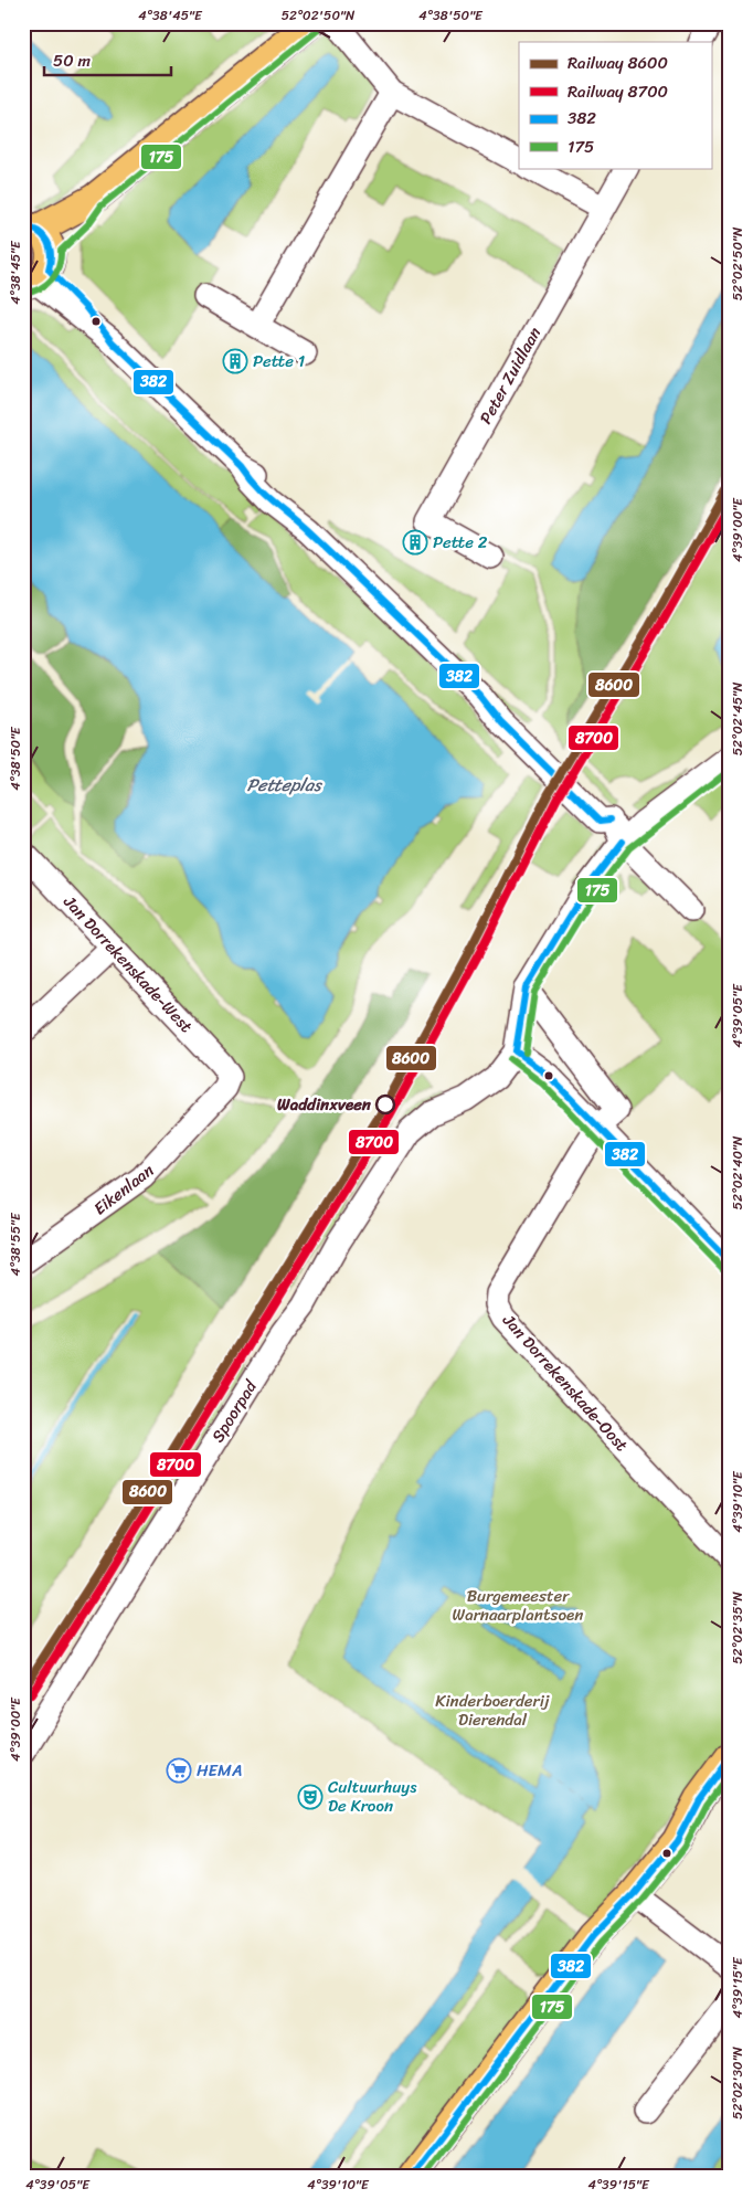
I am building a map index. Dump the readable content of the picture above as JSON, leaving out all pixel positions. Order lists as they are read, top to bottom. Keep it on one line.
{"streets":{"street":["Peter Zuidlaan","Jan Dorrekenskade-West","Eikenlaan","Jan Dorrekenskade-Oost","Spoorpad"]},"crossings":[["Jan Dorrekenskade-West","Eikenlaan"]],"water":["Petteplas"],"parks":["Burgemeester Warnaarplantsoen","Kinderboerderij Dierendal"],"places":{"building":["Pette 1","Pette 2"],"other":["Waddinxveen"],"supermarket":["HEMA"],"theatre":["Cultuurhuys De Kroon"]},"lines":["transit line 175","transit line 382","rail line 8600","rail line 8700"],"legend":["Railway 8600","Railway 8700","382","175"],"scale_bar":"50 m","coordinates":["4°38'45\"E","52°02'50\"N","4°38'50\"E","4°39'00\"E","52°02'45\"N","4°39'05\"E","52°02'40\"N","4°38'55\"E","4°39'10\"E","52°02'35\"N","4°39'15\"E","52°02'30\"N"]}
